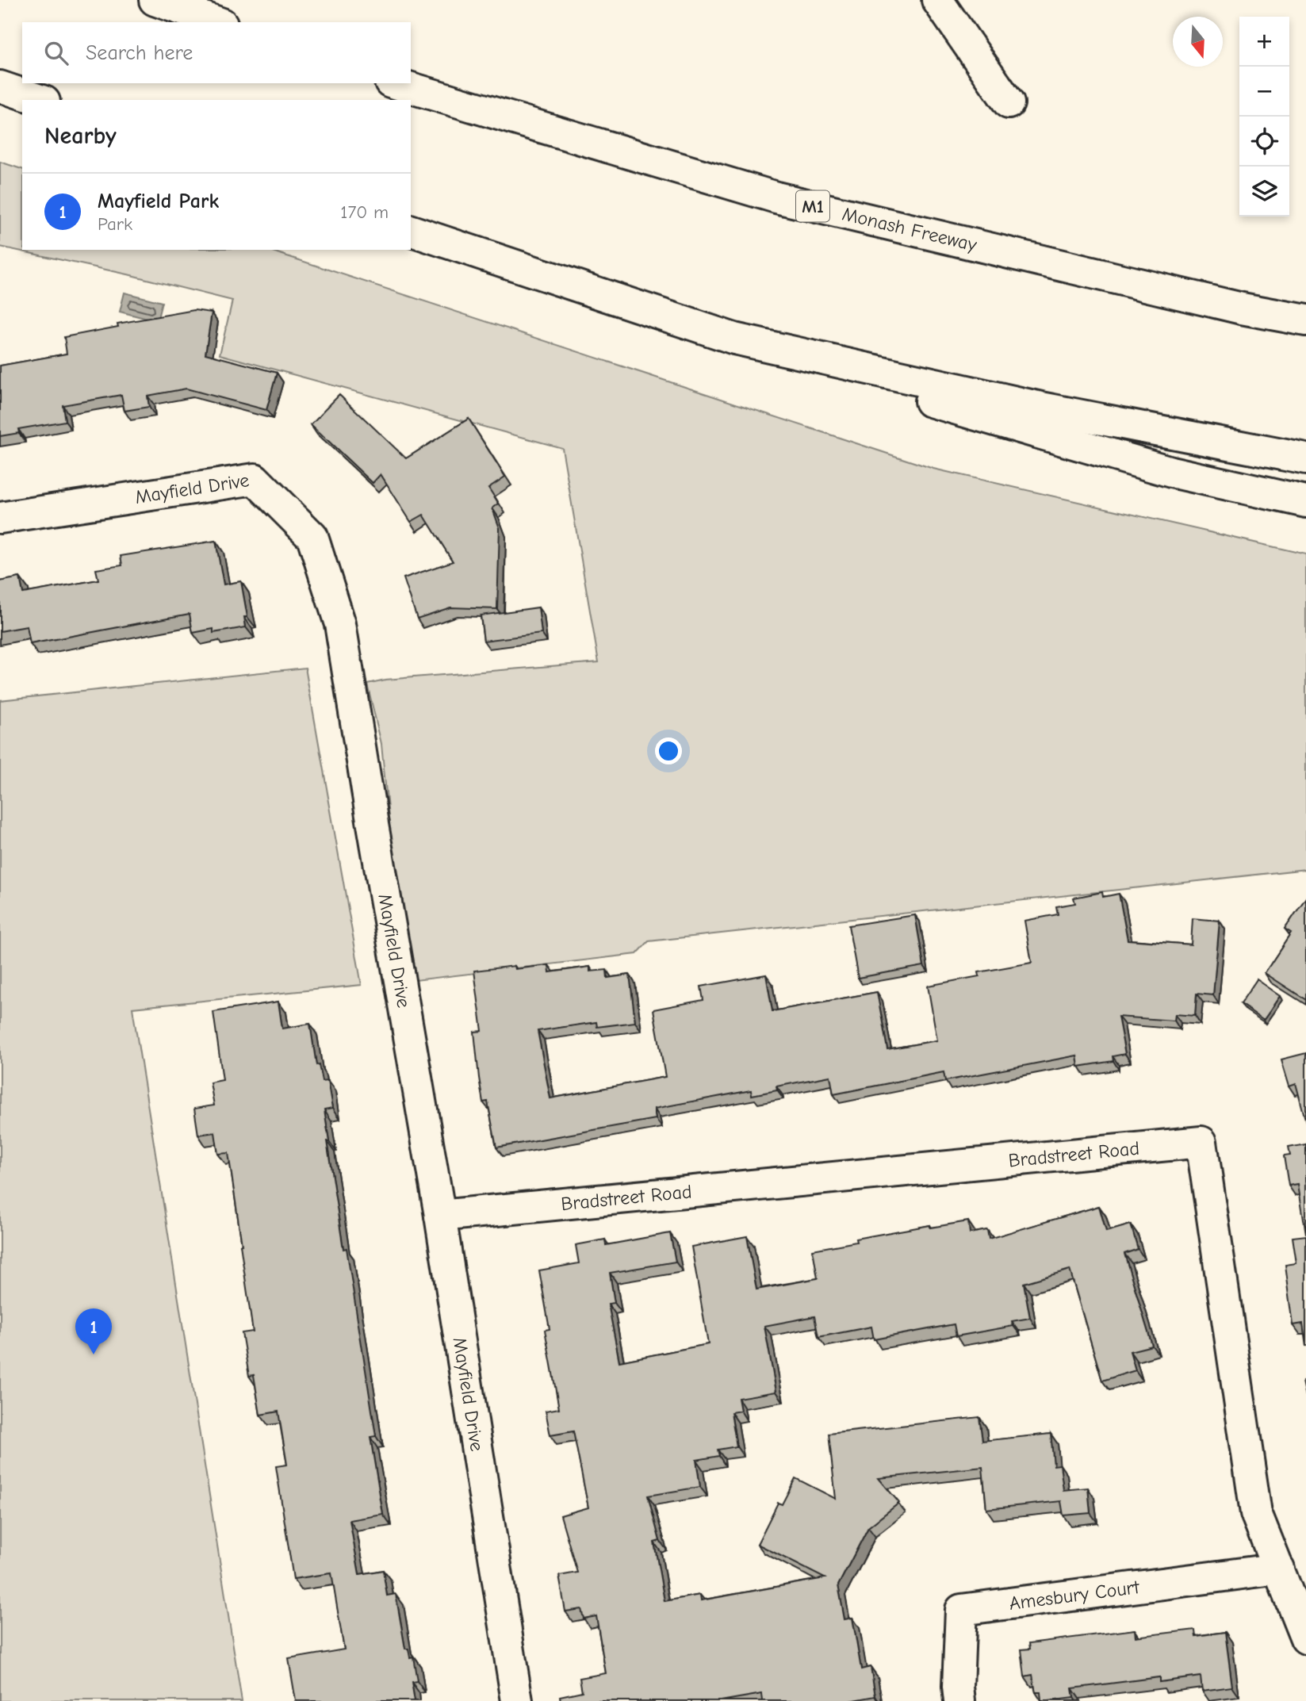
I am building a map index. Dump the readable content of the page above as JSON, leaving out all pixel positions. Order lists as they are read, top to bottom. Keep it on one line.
{"streets":{"main road":["M1","Monash Freeway","Mayfield Drive","Bradstreet Road","Amesbury Court"]},"crossings":[["Mayfield Drive","Bradstreet Road"],["Bradstreet Road","Amesbury Court"]],"north":"bottom","page":{"map_buttons":["+","−"],"search":"Search here","heading":"Nearby","list":[{"mark":"1","name":"Mayfield Park","note":"Park","value":"170 m"}],"pins":"1"}}
